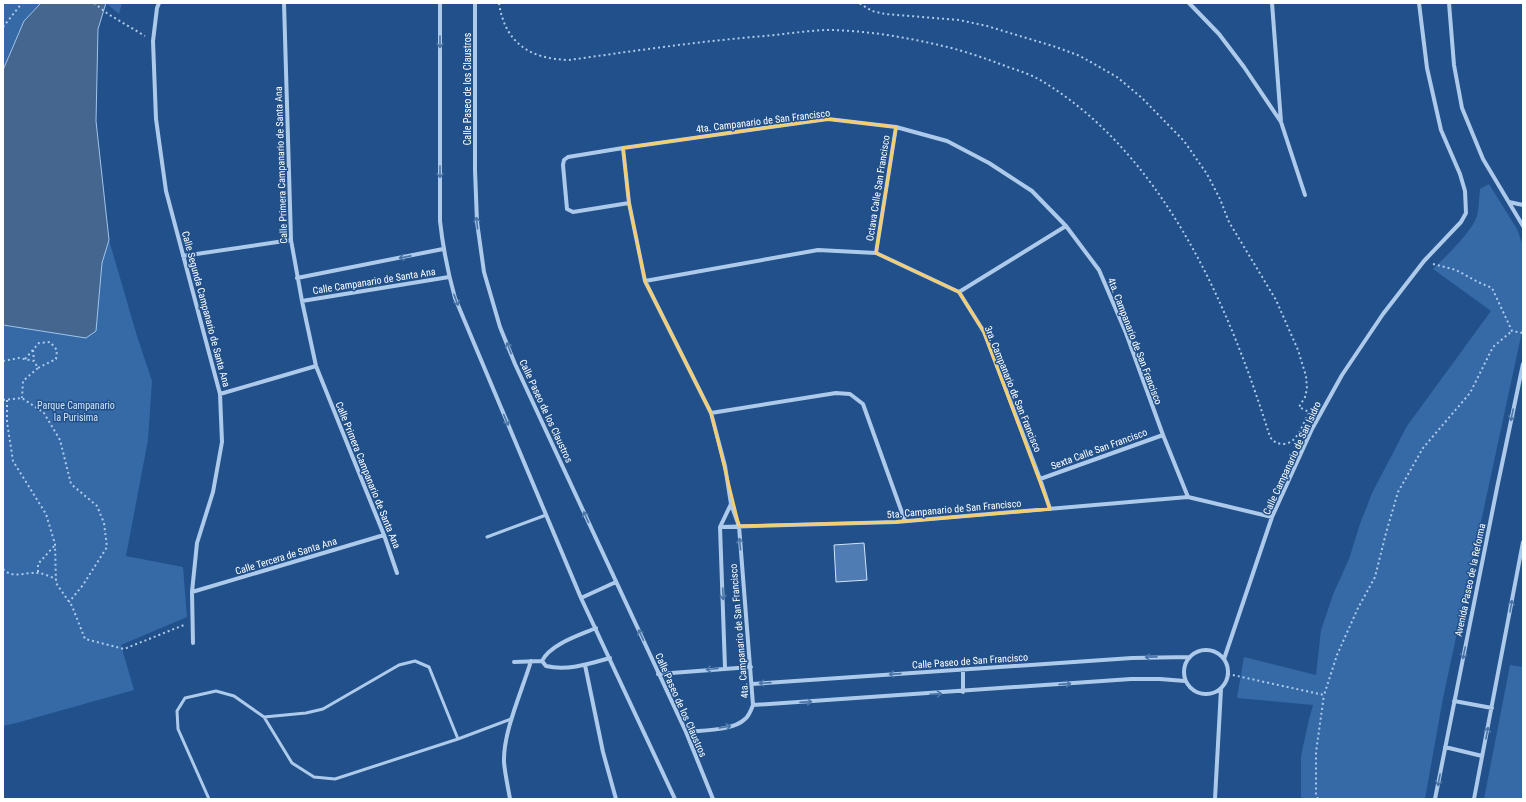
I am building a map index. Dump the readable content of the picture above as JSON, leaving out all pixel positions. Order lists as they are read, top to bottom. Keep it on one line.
{"streets":{"street":["Calle Paseo de los Claustros","4ta. Campanario de San Francisco","Calle Primera Campanario de Santa Ana","Octava Calle San Francisco","Calle Campanario de Santa Ana","Calle Segunda Campanario de Santa Ana","3ra. Campanario de San Francisco","Sexta Calle San Francisco","Calle Campanario de San Isidro","5ta. Campanario de San Francisco","Calle Tercera de Santa Ana","Avenida Paseo de la Reforma","Calle Paseo de San Francisco"]},"crossings":[["Calle Paseo de los Claustros","4ta. Campanario de San Francisco"],["4ta. Campanario de San Francisco","Octava Calle San Francisco"],["4ta. Campanario de San Francisco","Sexta Calle San Francisco"],["4ta. Campanario de San Francisco","5ta. Campanario de San Francisco"],["4ta. Campanario de San Francisco","Calle Paseo de San Francisco"],["Calle Primera Campanario de Santa Ana","Calle Campanario de Santa Ana"],["Calle Primera Campanario de Santa Ana","Calle Tercera de Santa Ana"],["Calle Segunda Campanario de Santa Ana","Calle Tercera de Santa Ana"],["3ra. Campanario de San Francisco","Sexta Calle San Francisco"],["3ra. Campanario de San Francisco","5ta. Campanario de San Francisco"],["Calle Campanario de San Isidro","Calle Paseo de San Francisco"]],"one_way":["Avenida Paseo de la Reforma"],"parks":["Parque Campanario la Purisima"]}
